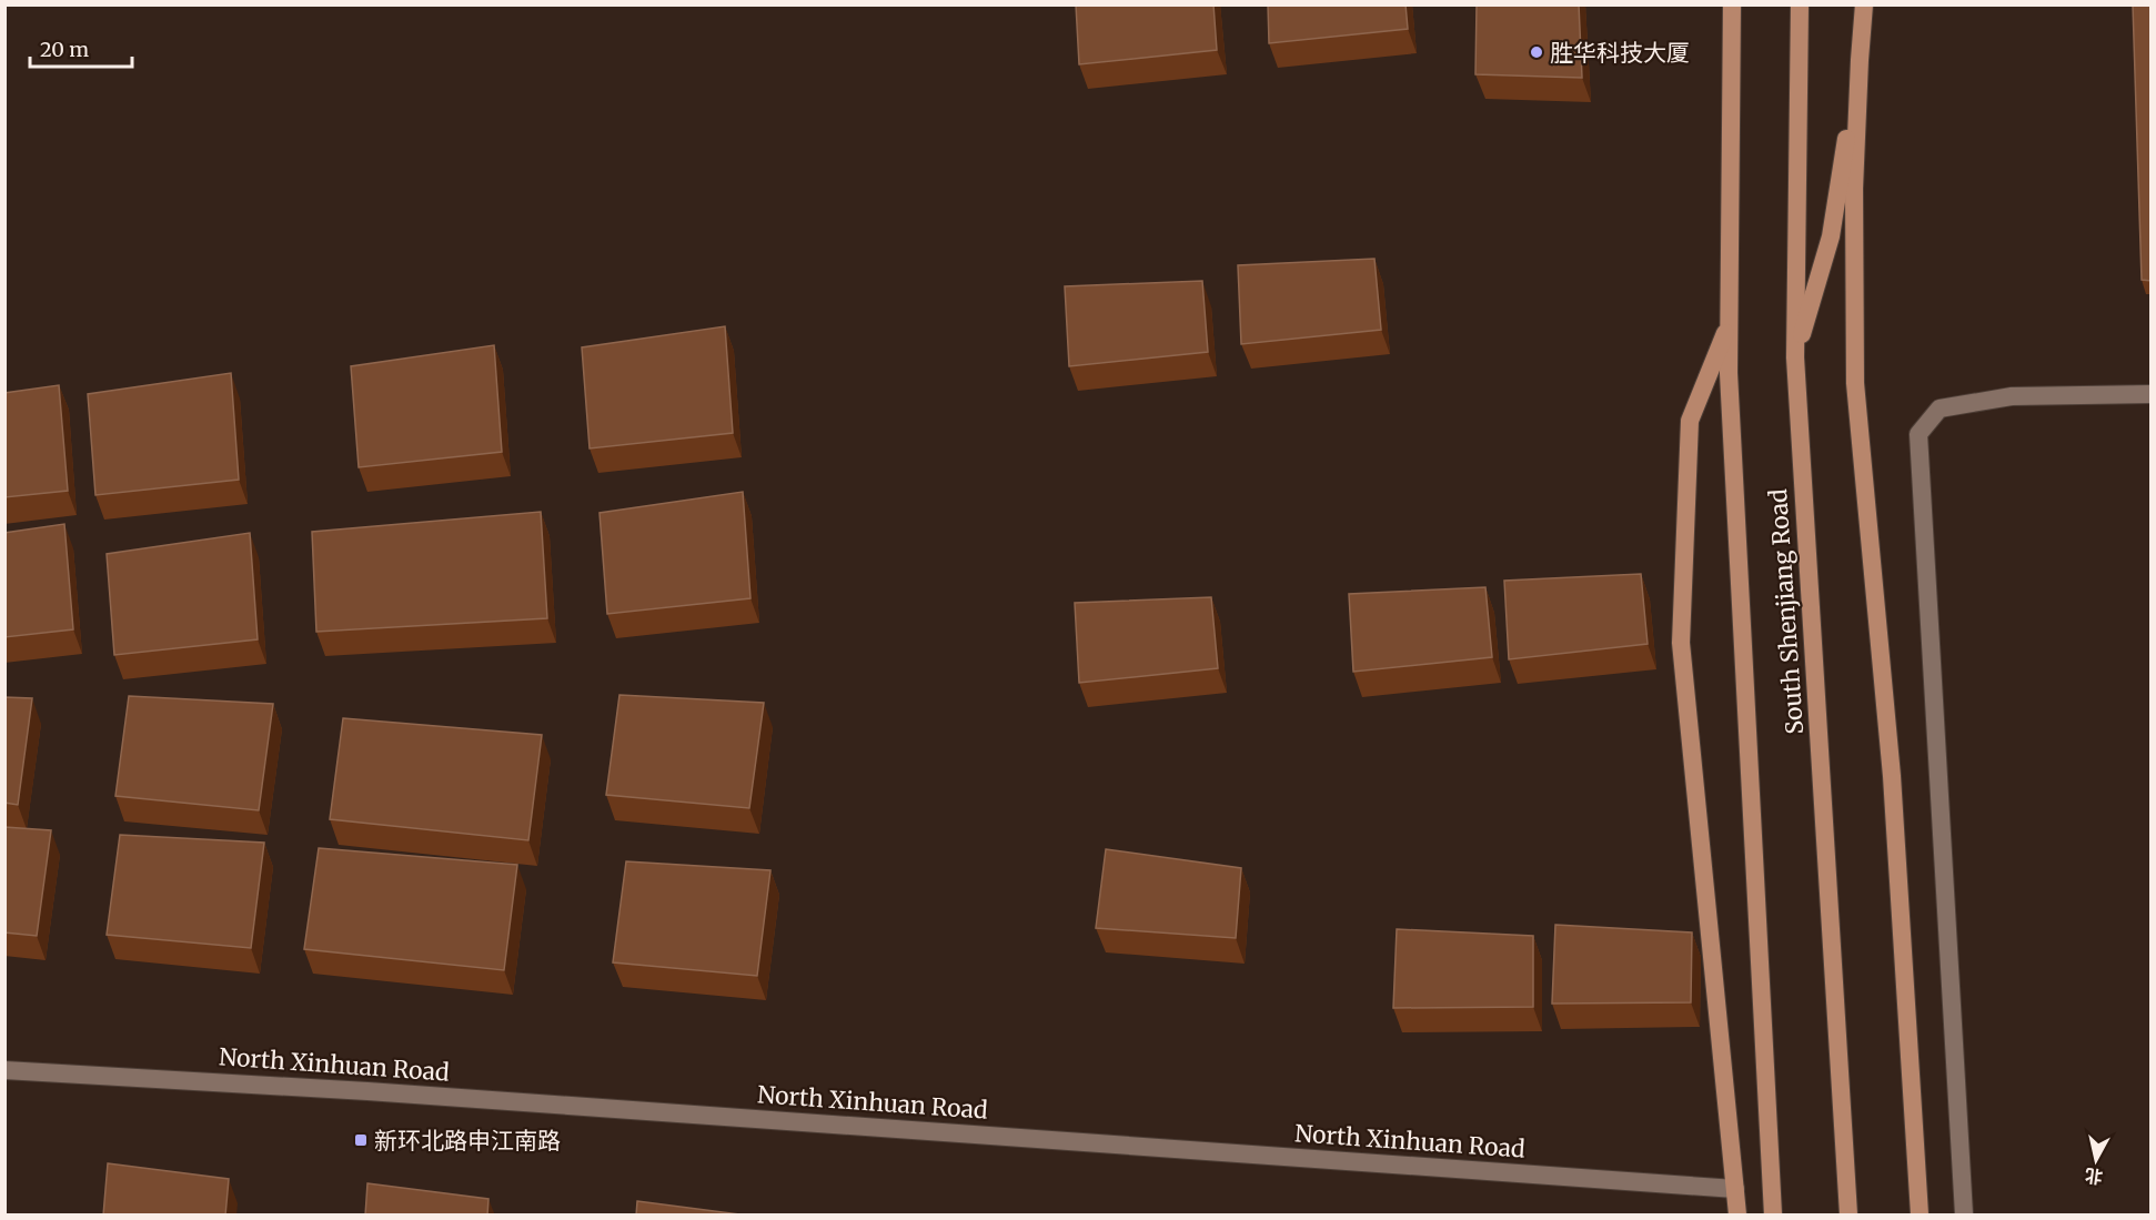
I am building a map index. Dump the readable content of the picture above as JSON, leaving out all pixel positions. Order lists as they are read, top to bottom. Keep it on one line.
{"streets":{"main road":["South Shenjiang Road"],"street":["North Xinhuan Road"]},"places":{"other":["胜华科技大厦"],"transit":["新环北路申江南路"]},"scale_bar":"20 m","north":"bottom"}
